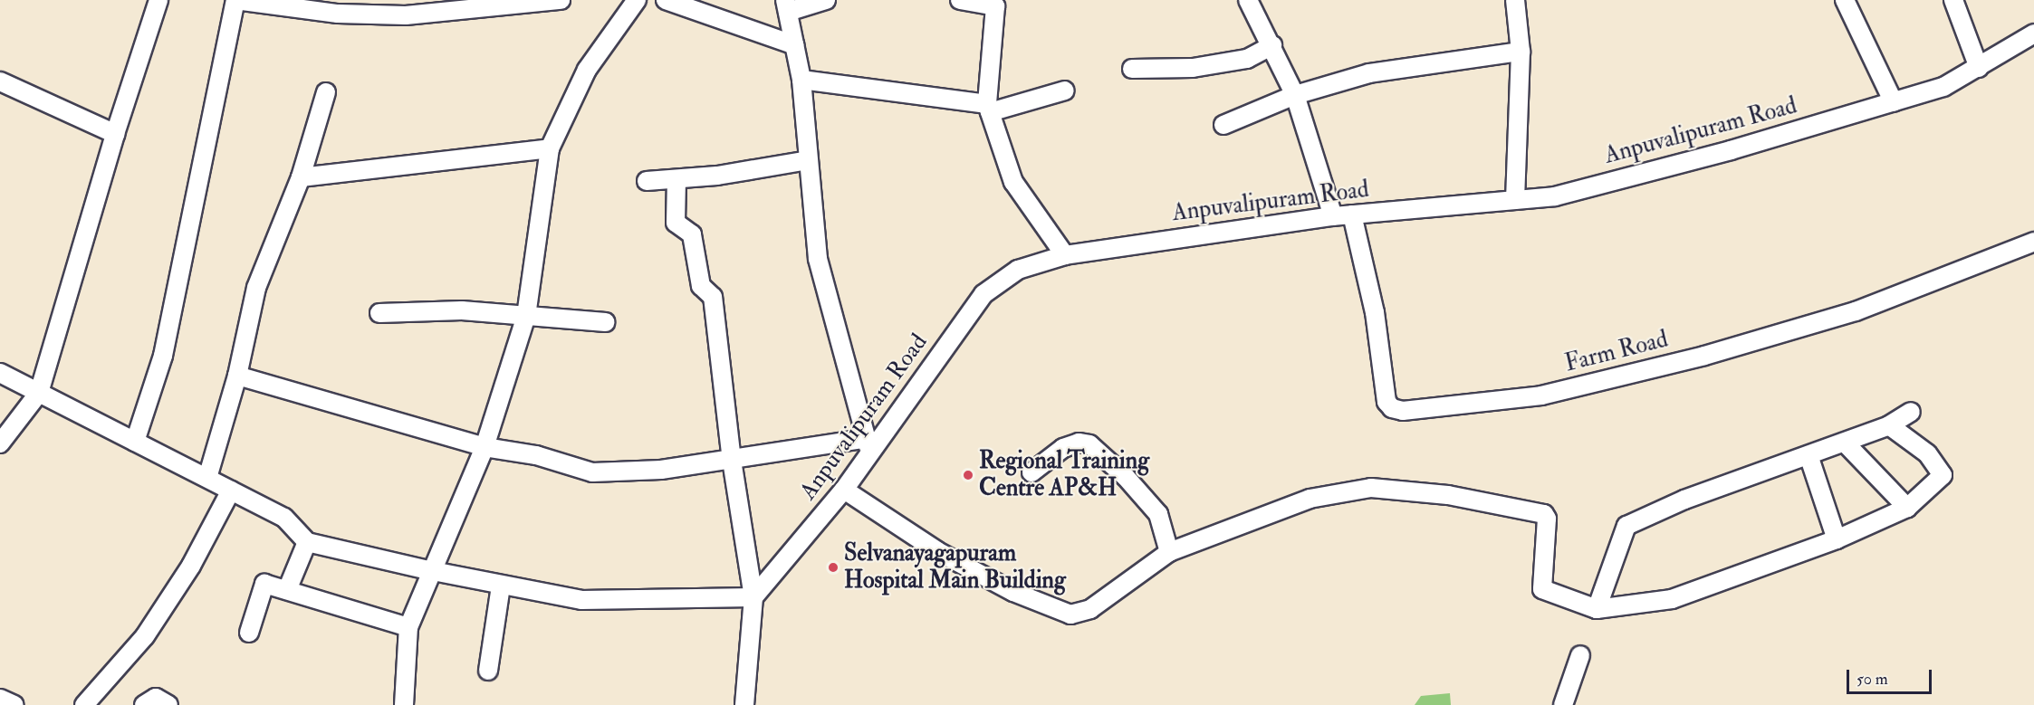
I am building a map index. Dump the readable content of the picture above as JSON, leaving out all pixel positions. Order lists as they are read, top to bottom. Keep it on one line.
{"streets":{"street":["Anpuvalipuram Road","Farm Road"]},"crossings":[["Anpuvalipuram Road","Farm Road"]],"places":["Regional Training Centre AP&H","Selvanayagapuram Hospital Main Building"],"scale_bar":"50 m"}
